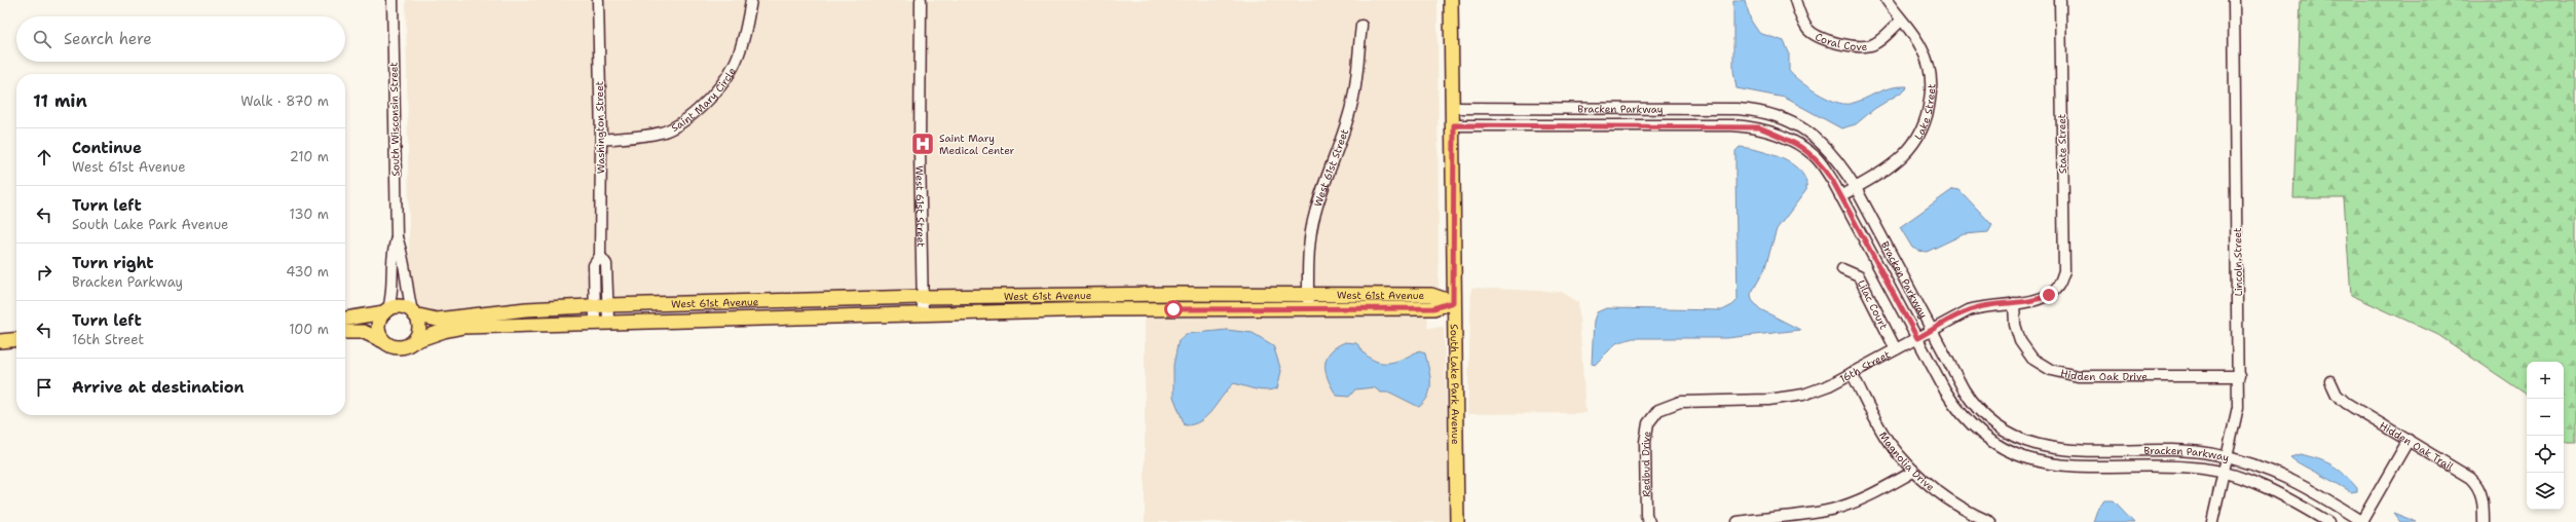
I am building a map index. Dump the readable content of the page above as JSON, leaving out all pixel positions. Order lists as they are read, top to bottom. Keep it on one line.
{"streets":{"main road":["West 61st Avenue","South Lake Park Avenue"],"street":["Coral Cove","Saint Mary Circle","Bracken Parkway","Lake Street","South Wisconsin Street","Washington Street","State Street","West 61st Street","Lincoln Street","Lilac Court","16th Street","Hidden Oak Drive","Hidden Oak Trail","Magnolia Drive","Redbud Drive"]},"crossings":[["Coral Cove","Lake Street"],["Saint Mary Circle","Washington Street"],["Bracken Parkway","Lake Street"],["Bracken Parkway","Lincoln Street"],["Bracken Parkway","16th Street"],["Bracken Parkway","South Lake Park Avenue"],["South Wisconsin Street","West 61st Avenue"],["Washington Street","West 61st Avenue"],["State Street","16th Street"],["West 61st Street","West 61st Avenue"],["Lincoln Street","Hidden Oak Drive"],["West 61st Avenue","South Lake Park Avenue"],["Lilac Court","16th Street"],["16th Street","Hidden Oak Drive"],["16th Street","Magnolia Drive"],["16th Street","Redbud Drive"]],"places":{"hospital":["Saint Mary Medical Center"]},"page":{"search":"Search here","heading":["11 min","Walk · 870 m"],"list":[["Continue","West 61st Avenue","210 m"],["Turn left","South Lake Park Avenue","130 m"],["Turn right","Bracken Parkway","430 m"],["Turn left","16th Street","100 m"],"Arrive at destination"],"map_buttons":["+","−"]}}
